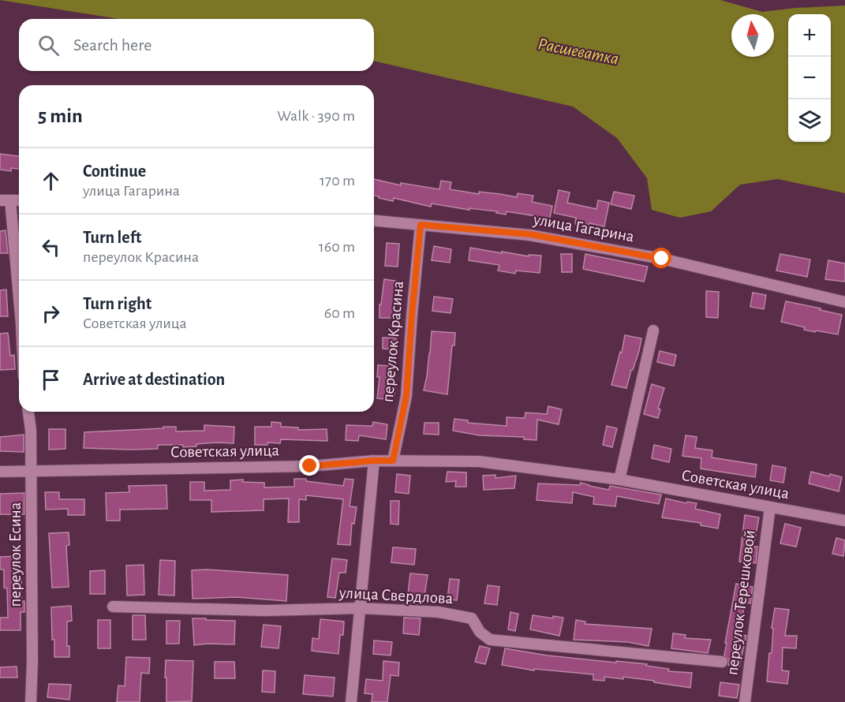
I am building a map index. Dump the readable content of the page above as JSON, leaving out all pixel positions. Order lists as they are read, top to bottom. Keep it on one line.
{"streets":{"street":["улица Гагарина","переулок Красина","Советская улица","переулок Есина","улица Свердлова","переулок Терешковой"]},"crossings":[["улица Гагарина","переулок Красина"],["переулок Красина","Советская улица"],["Советская улица","переулок Есина"],["Советская улица","переулок Терешковой"]],"water":["Расшеватка"],"north":"top","page":{"map_buttons":["+","−"],"search":"Search here","heading":["5 min","Walk · 390 m"],"list":[["Continue","улица Гагарина","170 m"],["Turn left","переулок Красина","160 m"],["Turn right","Советская улица","60 m"],"Arrive at destination"]}}
